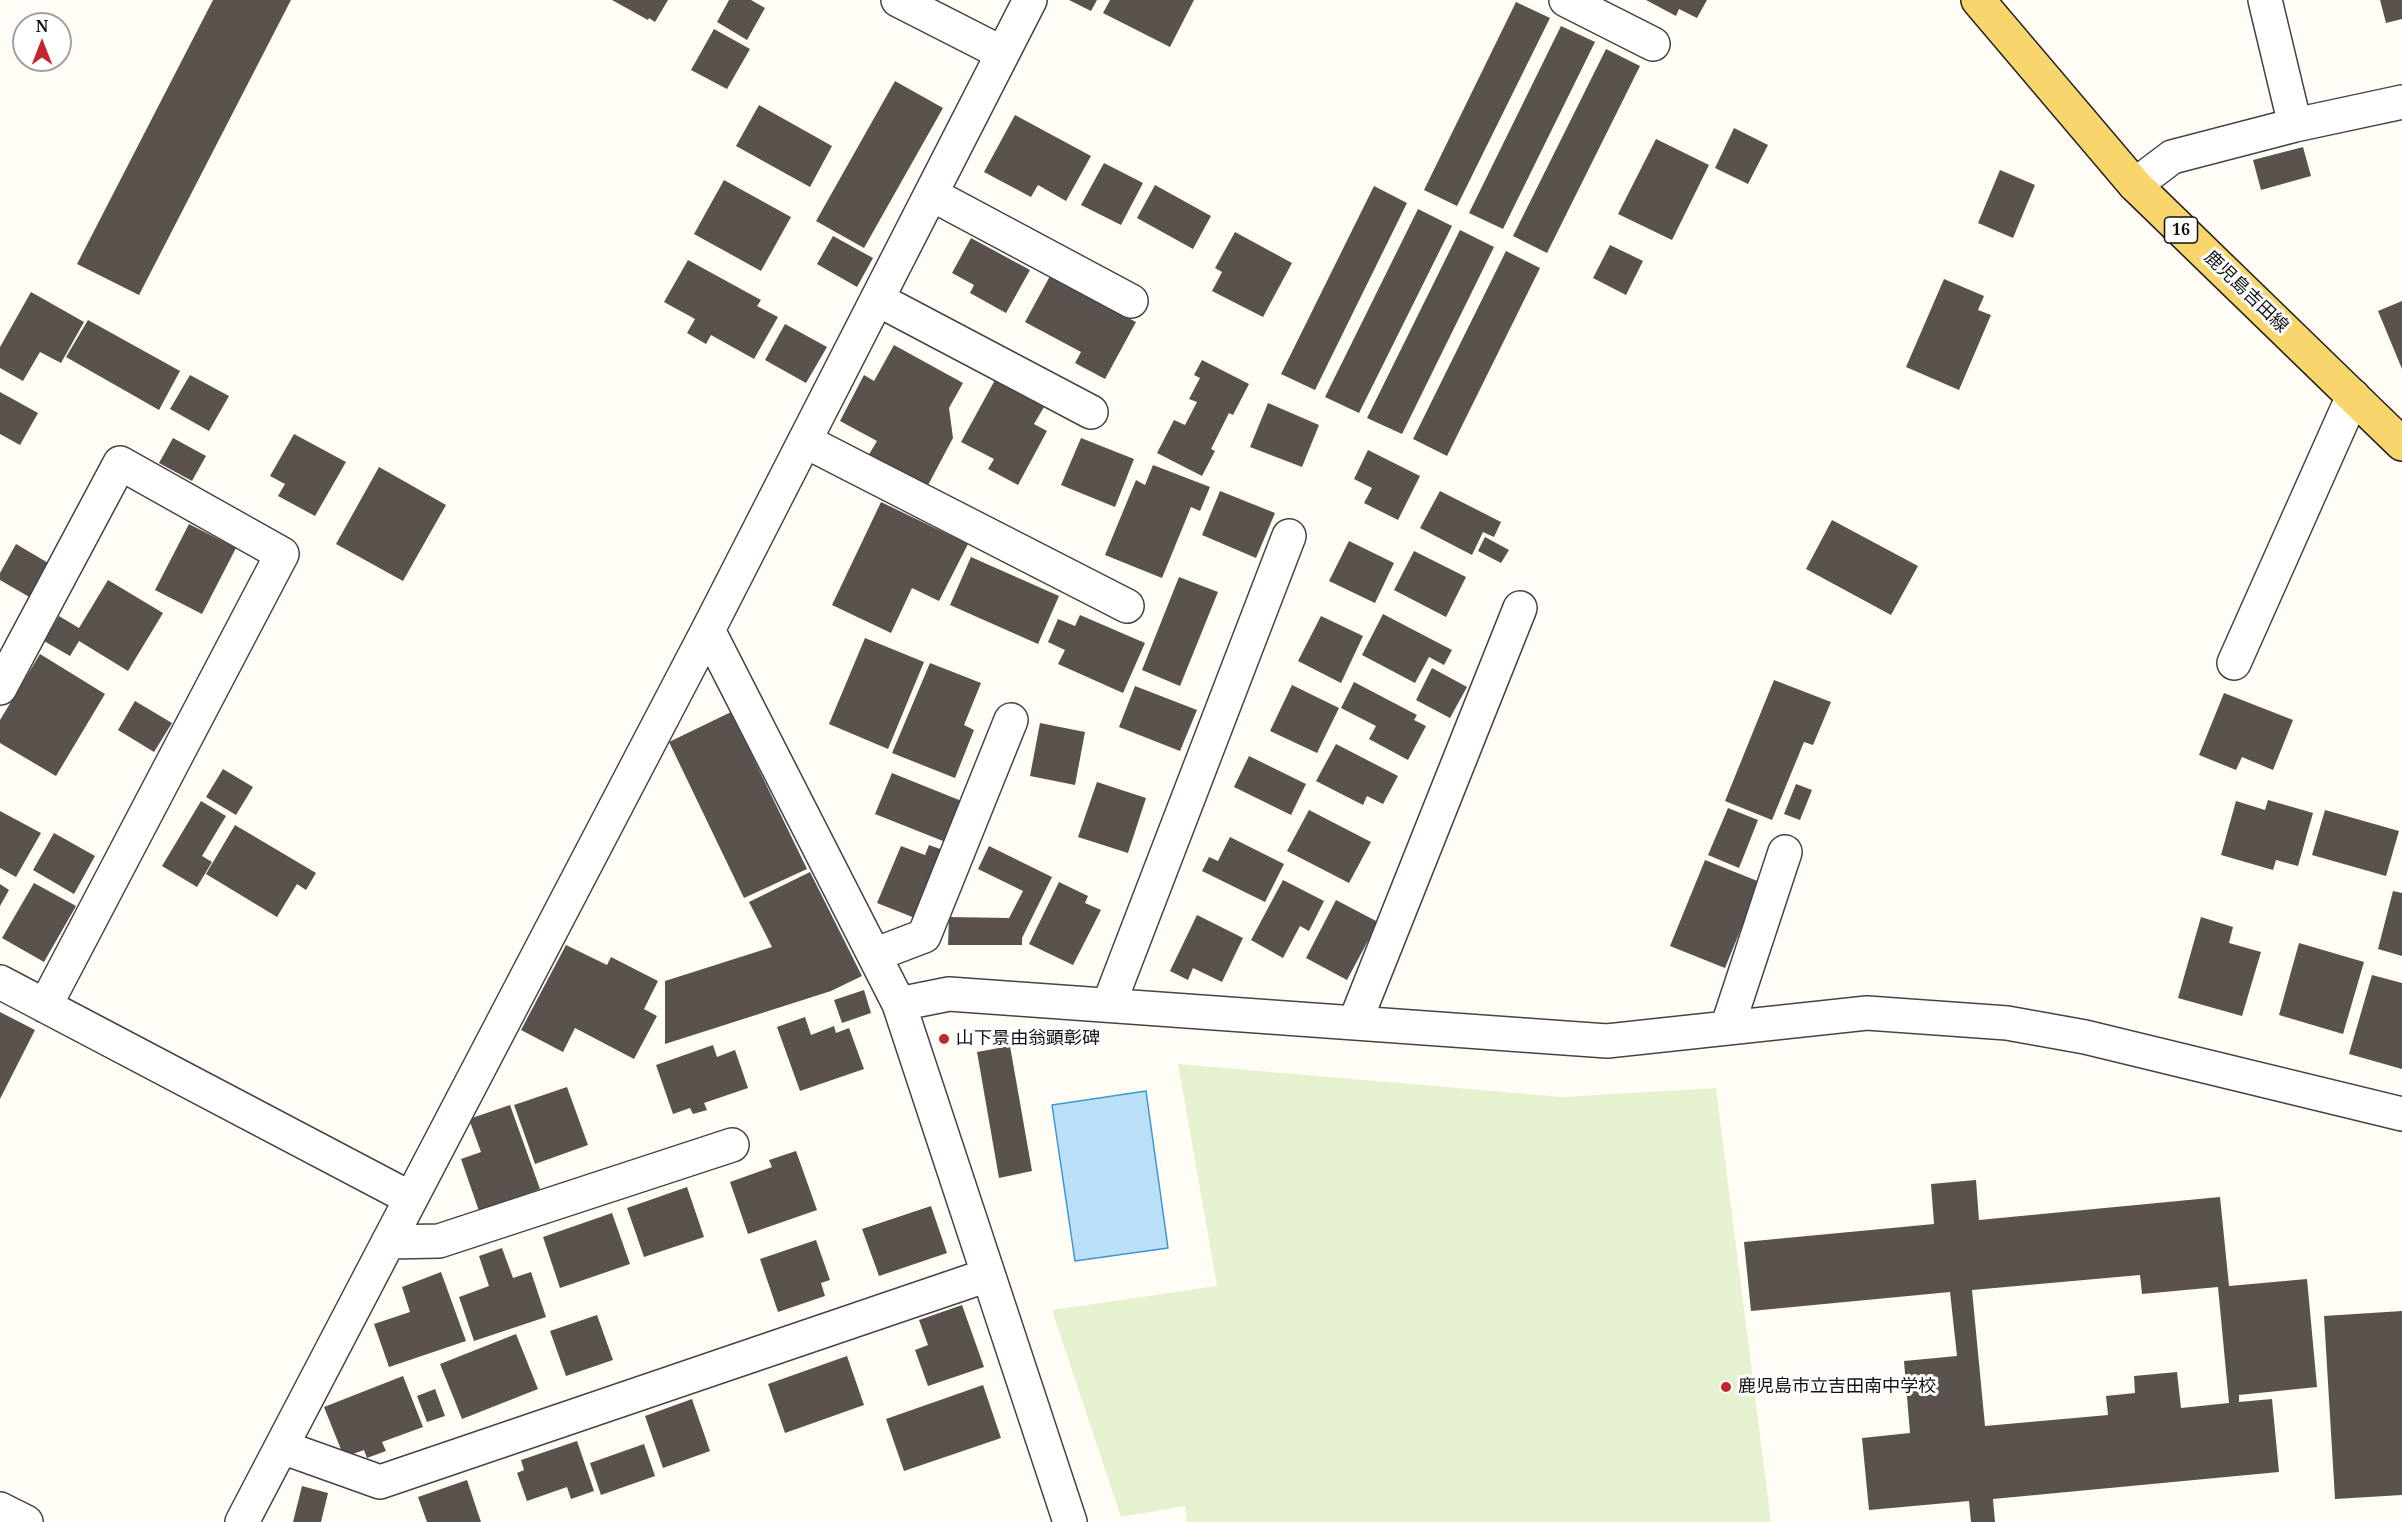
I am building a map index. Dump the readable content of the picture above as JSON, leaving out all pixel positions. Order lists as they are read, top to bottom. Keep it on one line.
{"streets":{"main road":["16","鹿児島吉田線"]},"places":["山下景由翁顕彰碑","鹿児島市立吉田南中学校"],"north":"top"}
